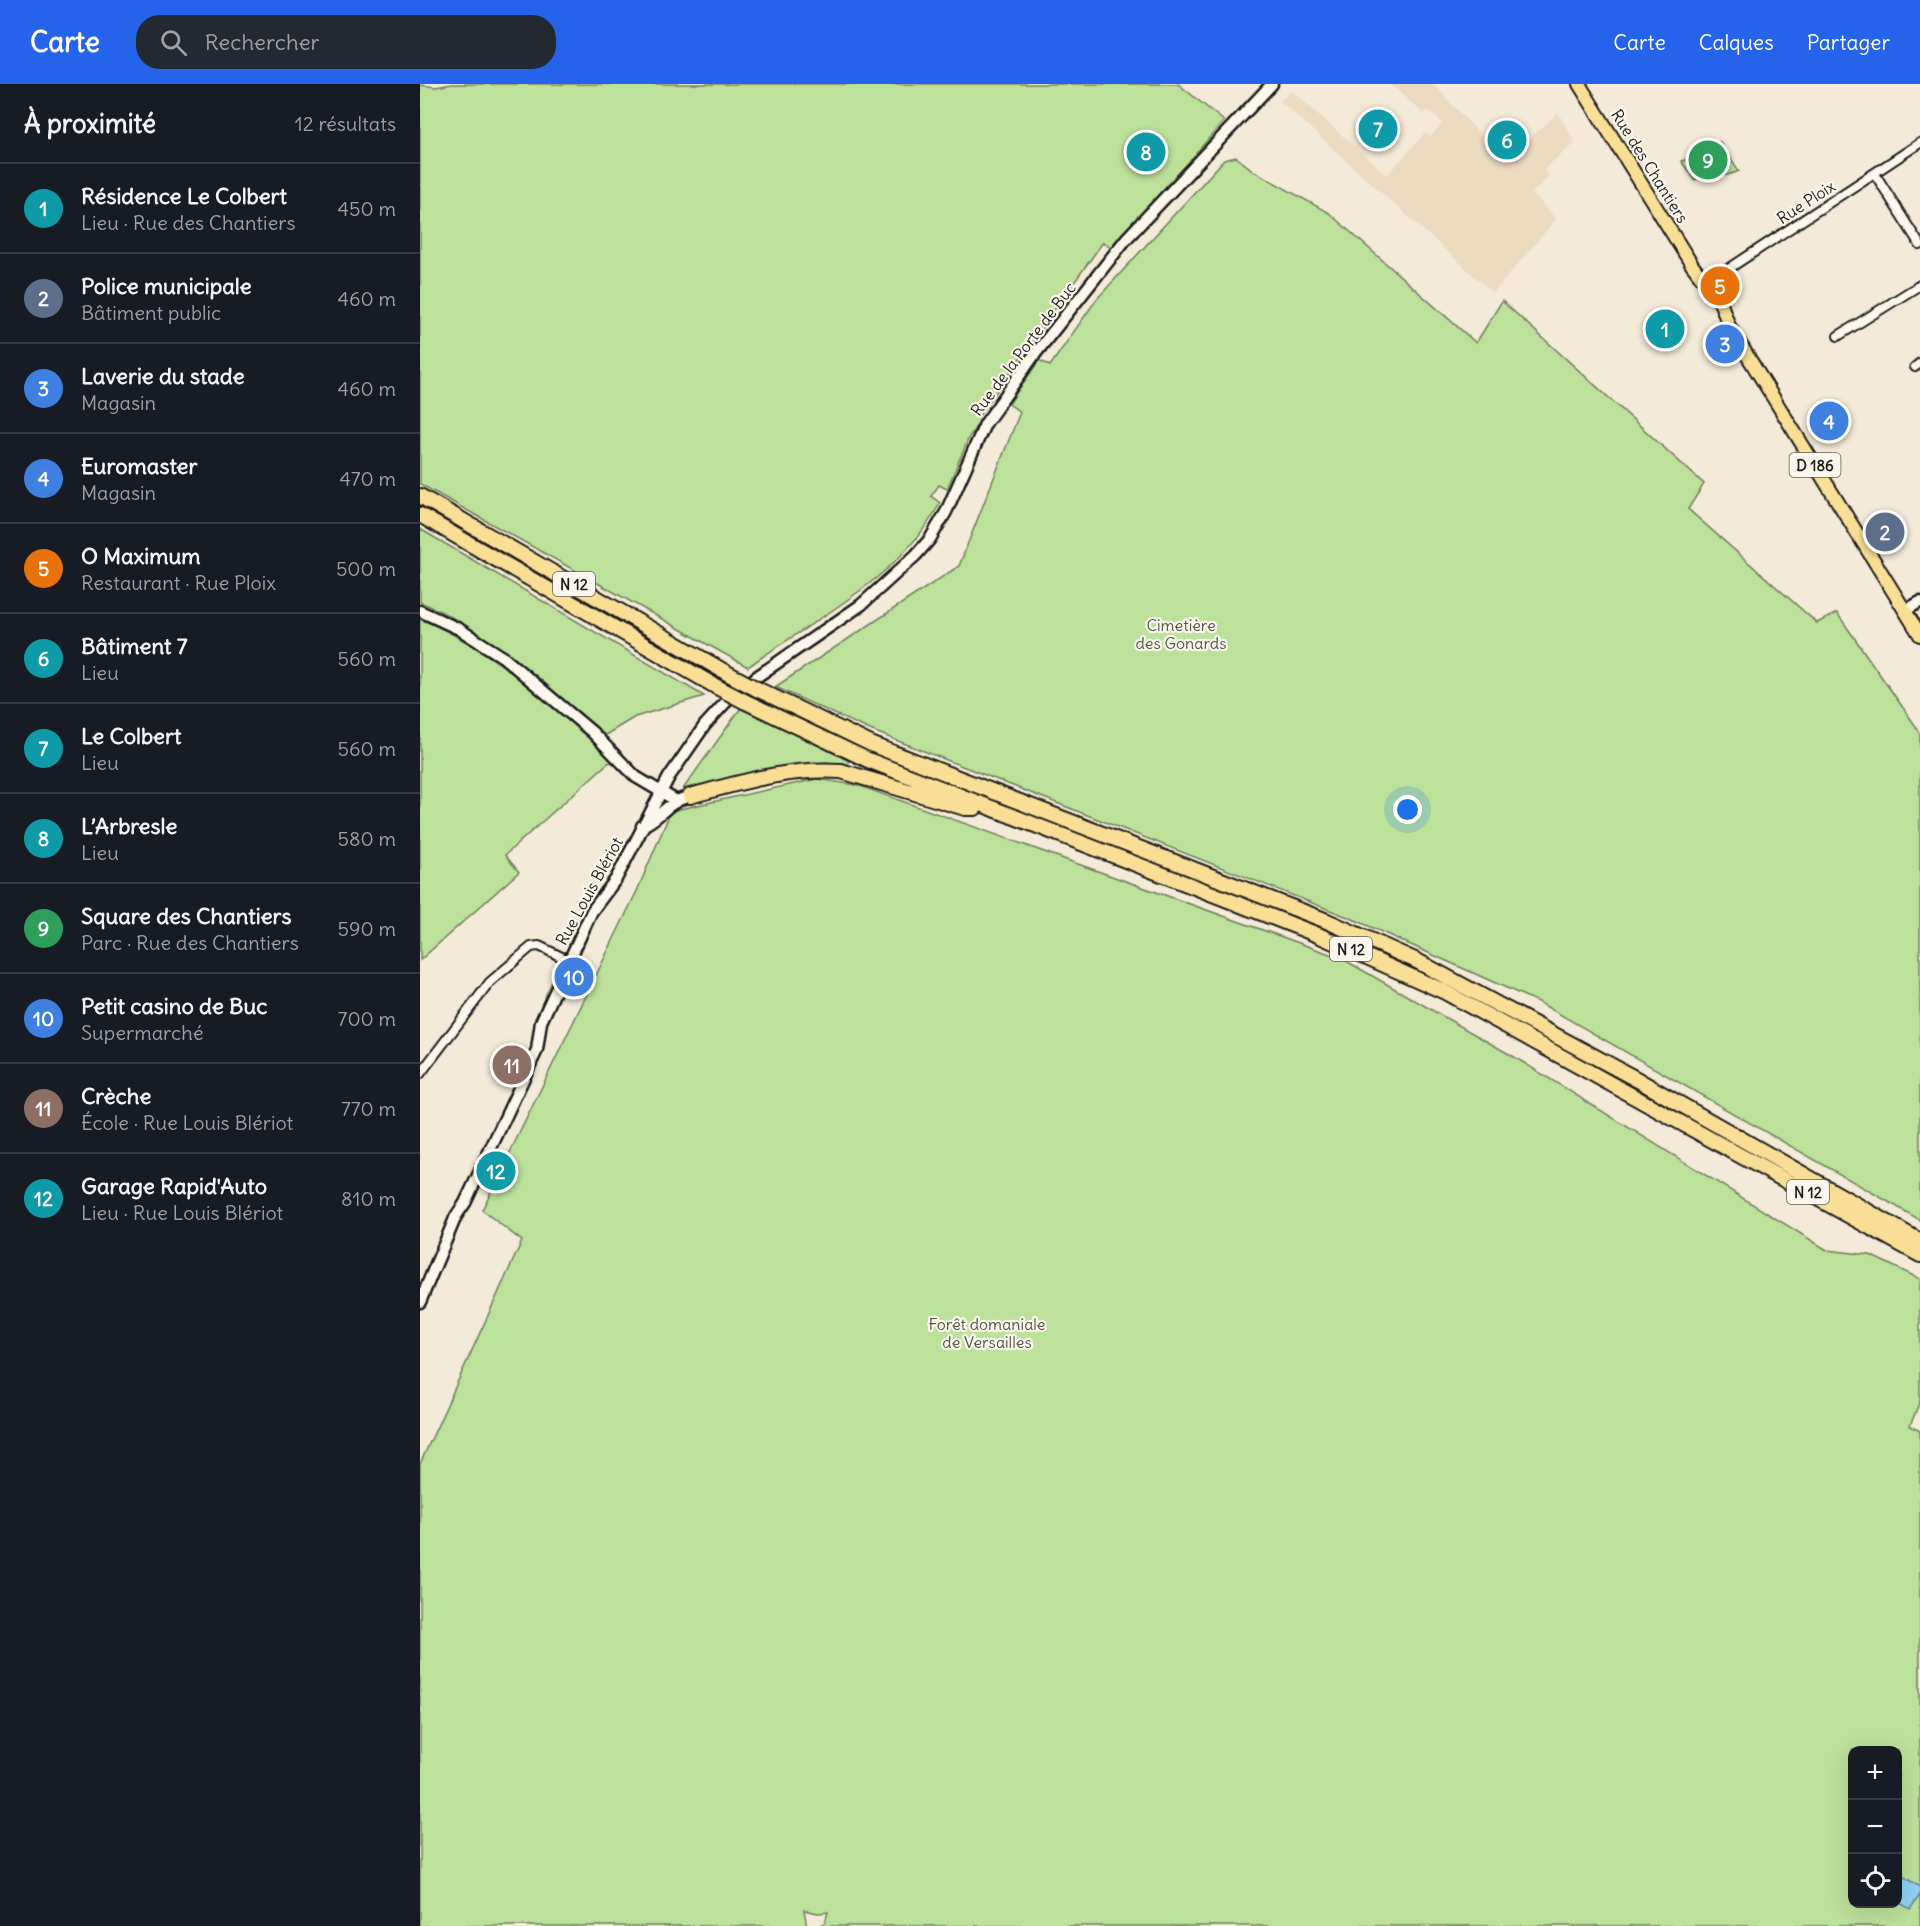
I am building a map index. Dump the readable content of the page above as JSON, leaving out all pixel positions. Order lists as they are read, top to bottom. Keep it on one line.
{"streets":{"highway":["N 12"],"main road":["Rue des Chantiers","Rue de la Porte de Buc","D 186","Rue Louis Blériot"],"street":["Rue Ploix"]},"crossings":[["Rue des Chantiers","Rue Ploix"],["Rue des Chantiers","D 186"],["Rue de la Porte de Buc","N 12"]],"parks":["Cimetière des Gonards","Forêt domaniale de Versailles"],"page":{"header":"Carte","search":"Rechercher","nav":["Carte","Calques","Partager"],"heading":["À proximité","12 résultats"],"pins":["7","6","8","9","5","1","3","4","2","10","11","12"],"list":[{"mark":"1","name":"Résidence Le Colbert","note":"Lieu · Rue des Chantiers","value":"450 m"},{"mark":"2","name":"Police municipale","note":"Bâtiment public","value":"460 m"},{"mark":"3","name":"Laverie du stade","note":"Magasin","value":"460 m"},{"mark":"4","name":"Euromaster","note":"Magasin","value":"470 m"},{"mark":"5","name":"O Maximum","note":"Restaurant · Rue Ploix","value":"500 m"},{"mark":"6","name":"Bâtiment 7","note":"Lieu","value":"560 m"},{"mark":"7","name":"Le Colbert","note":"Lieu","value":"560 m"},{"mark":"8","name":"L’Arbresle","note":"Lieu","value":"580 m"},{"mark":"9","name":"Square des Chantiers","note":"Parc · Rue des Chantiers","value":"590 m"},{"mark":"10","name":"Petit casino de Buc","note":"Supermarché","value":"700 m"},{"mark":"11","name":"Crèche","note":"École · Rue Louis Blériot","value":"770 m"},{"mark":"12","name":"Garage Rapid'Auto","note":"Lieu · Rue Louis Blériot","value":"810 m"}],"map_buttons":["+","−"]}}
